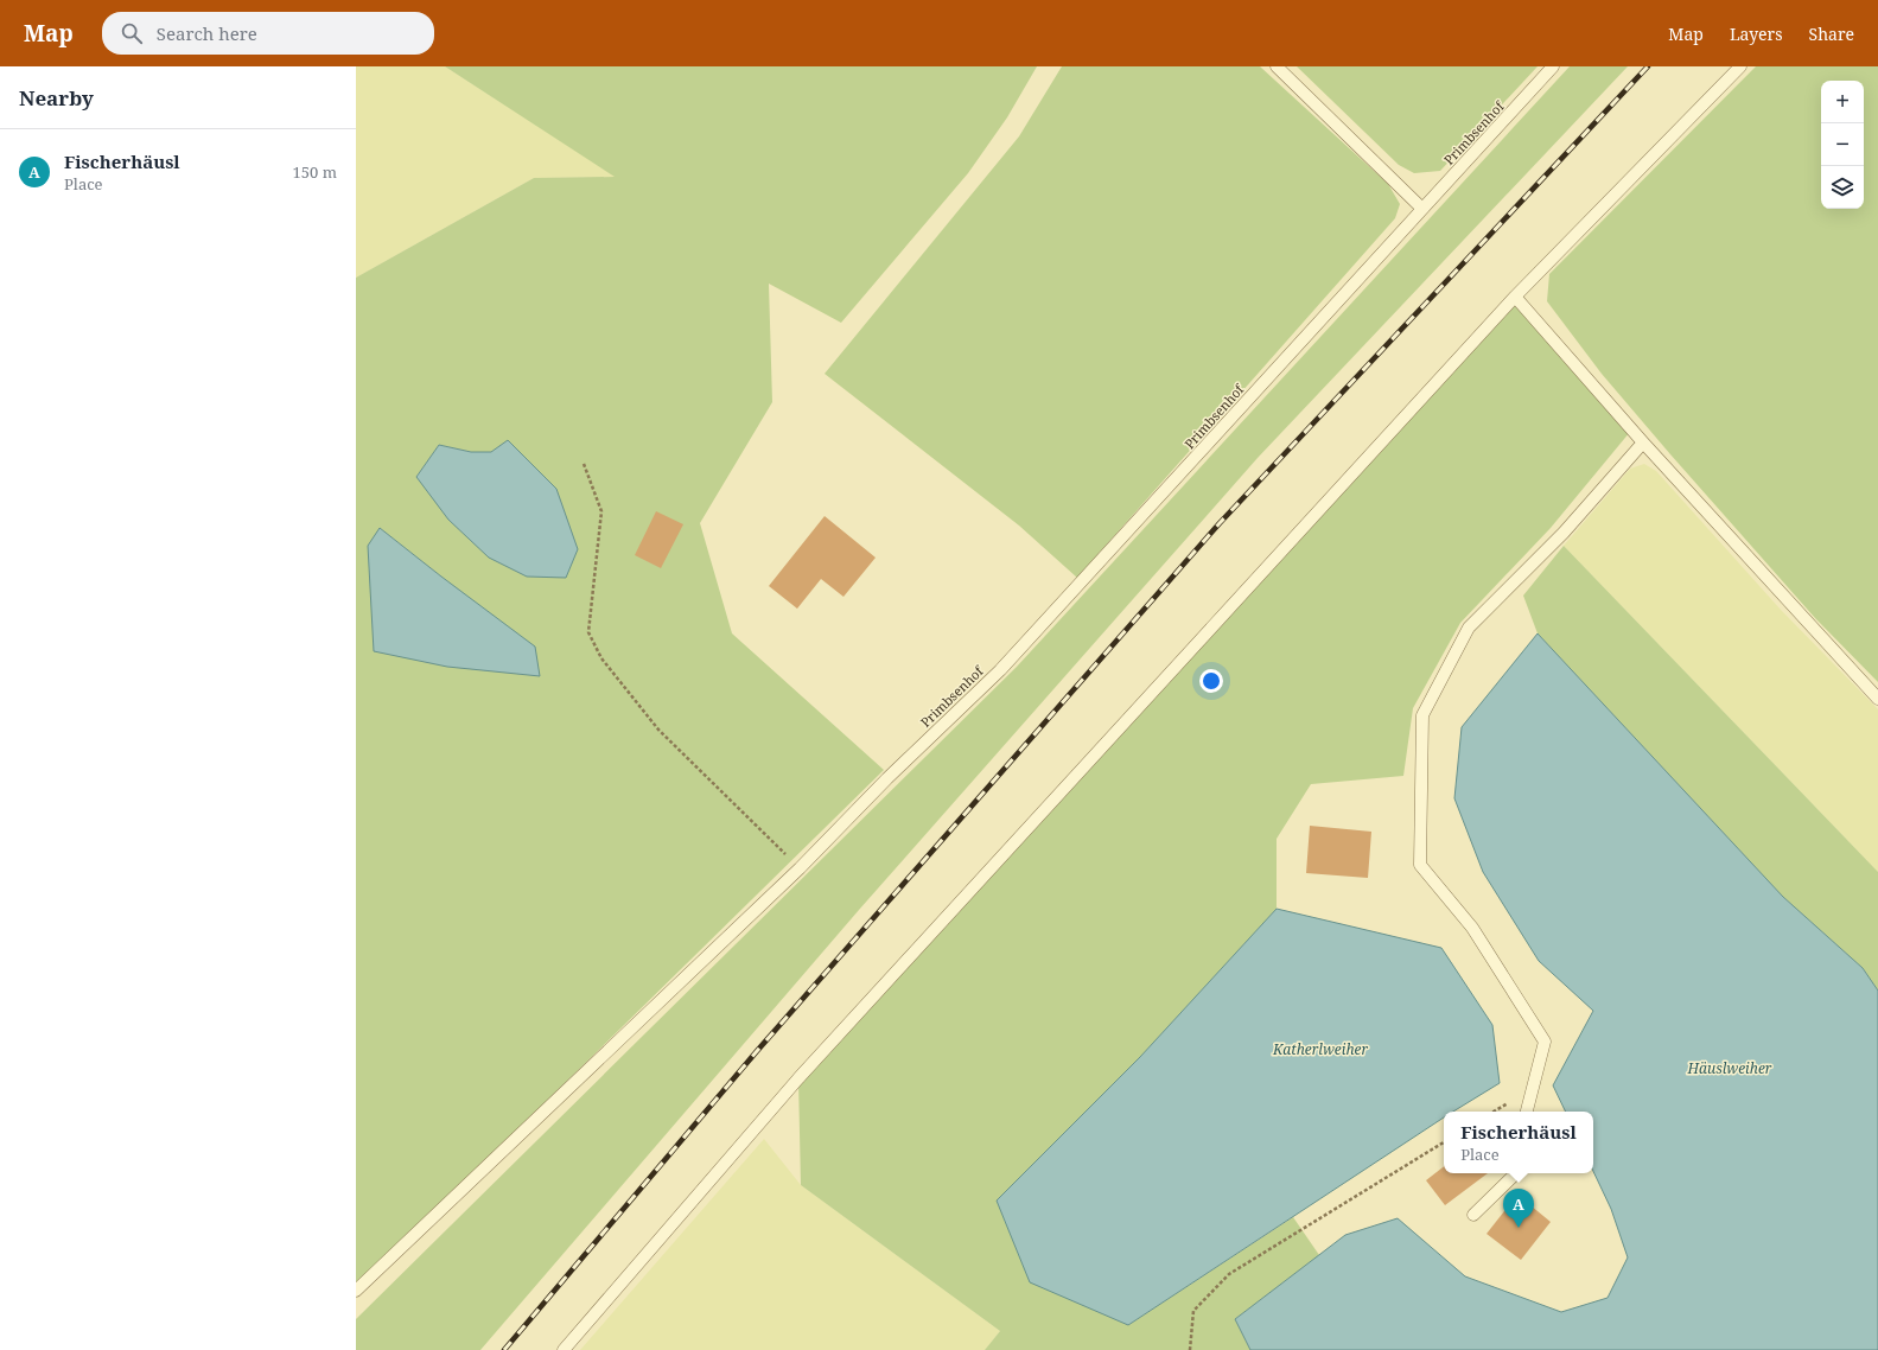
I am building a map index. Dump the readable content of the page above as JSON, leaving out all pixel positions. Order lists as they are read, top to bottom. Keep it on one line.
{"streets":{"lane":["Primbsenhof"]},"water":["Katherlweiher","Häuslweiher"],"page":{"header":"Map","search":"Search here","nav":["Map","Layers","Share"],"heading":"Nearby","map_buttons":["+","−"],"list":[{"mark":"A","name":"Fischerhäusl","note":"Place","value":"150 m"}],"popup":["Fischerhäusl","Place"],"pins":"A"}}
